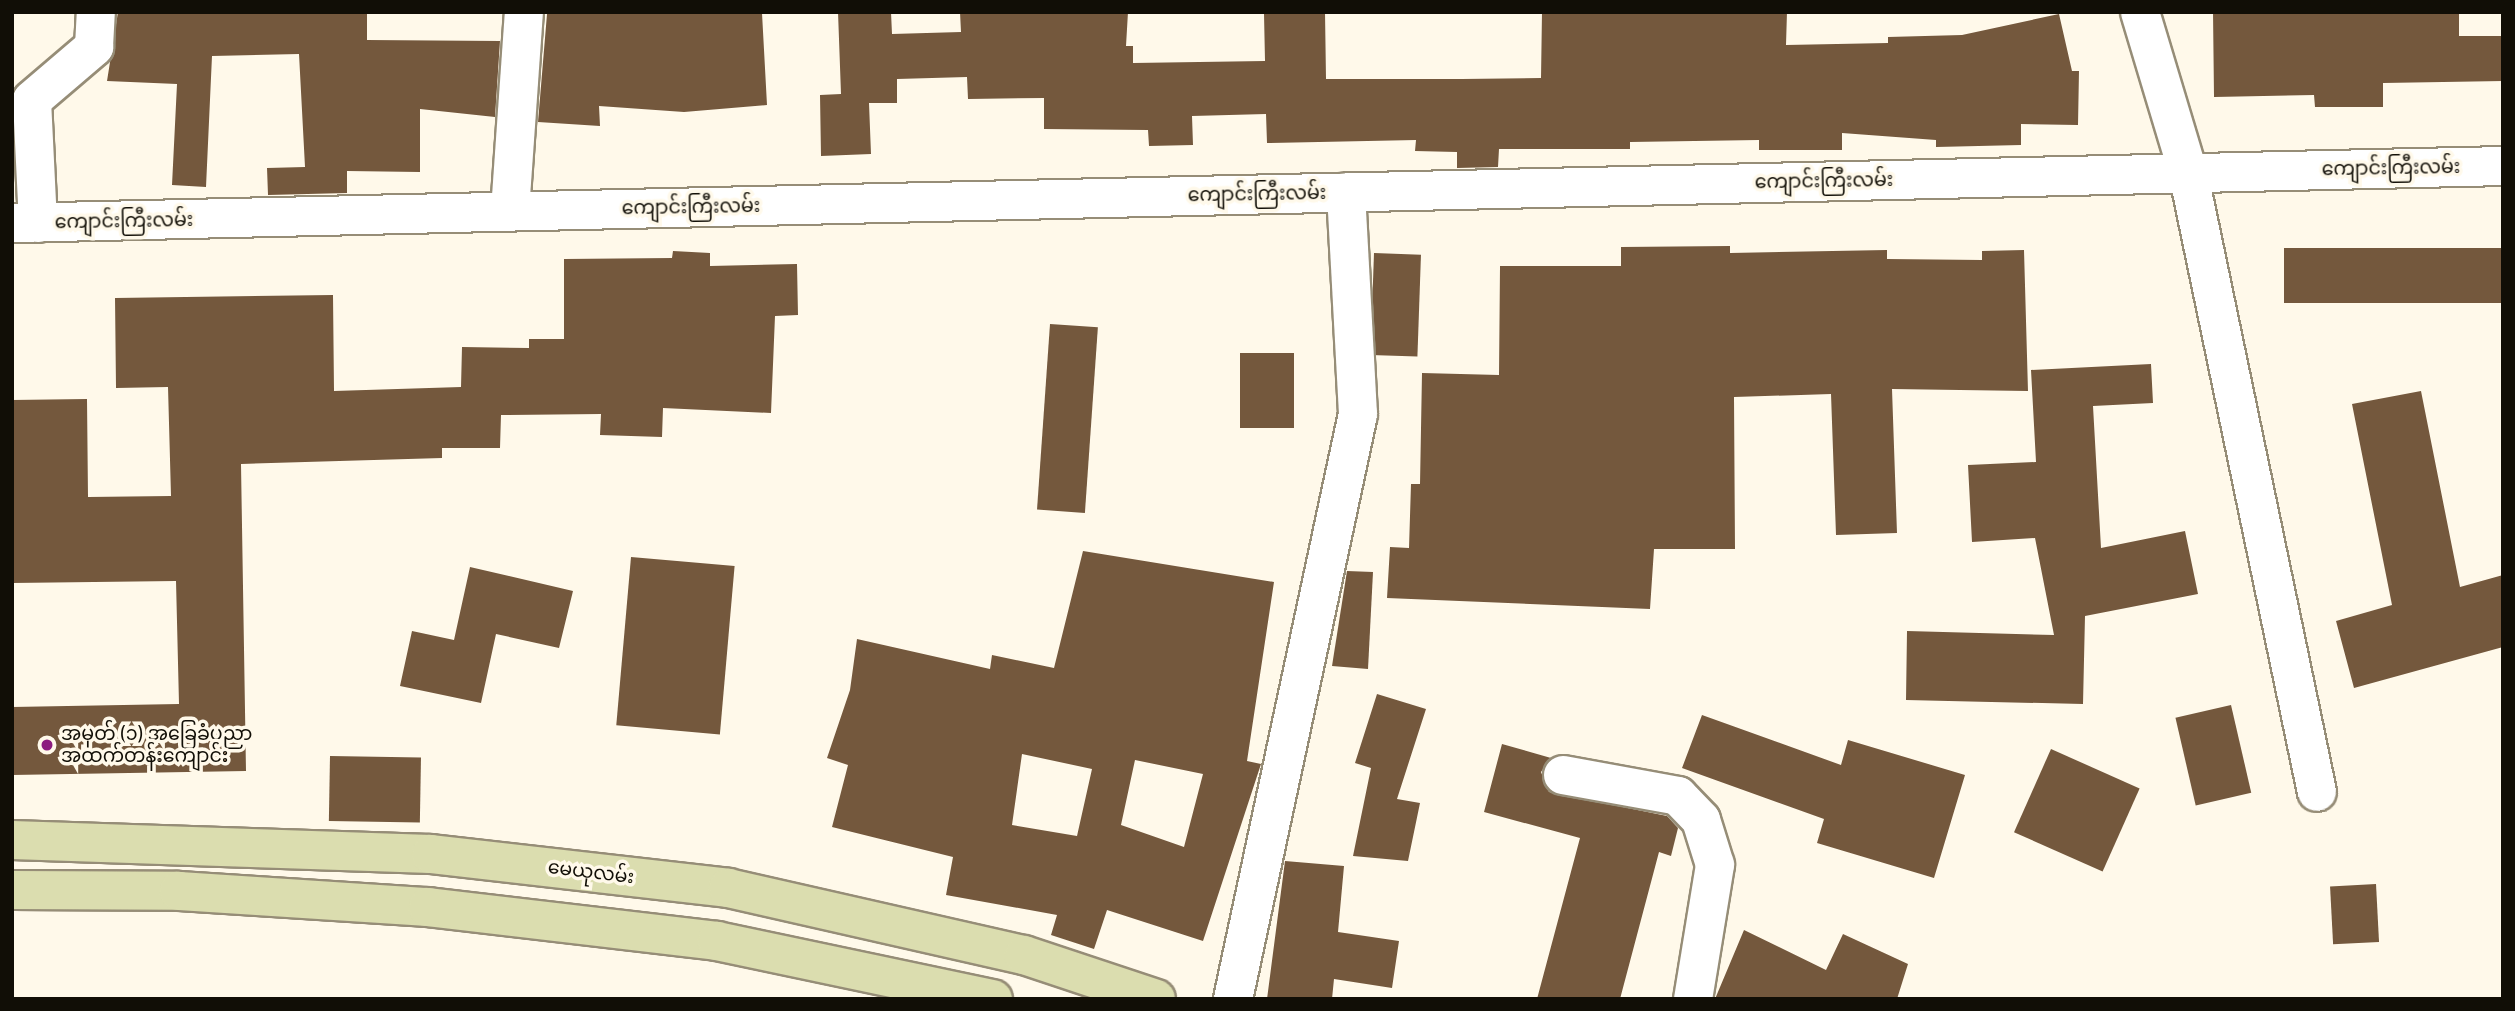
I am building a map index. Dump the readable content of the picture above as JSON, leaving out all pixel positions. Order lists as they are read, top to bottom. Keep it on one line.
{"streets":{"main road":["မေယုလမ်း"],"street":["ကျောင်းကြီးလမ်း"]},"places":["အမှတ် (၁) အခြေခံပညာ အထက်တန်းကျောင်း"]}
